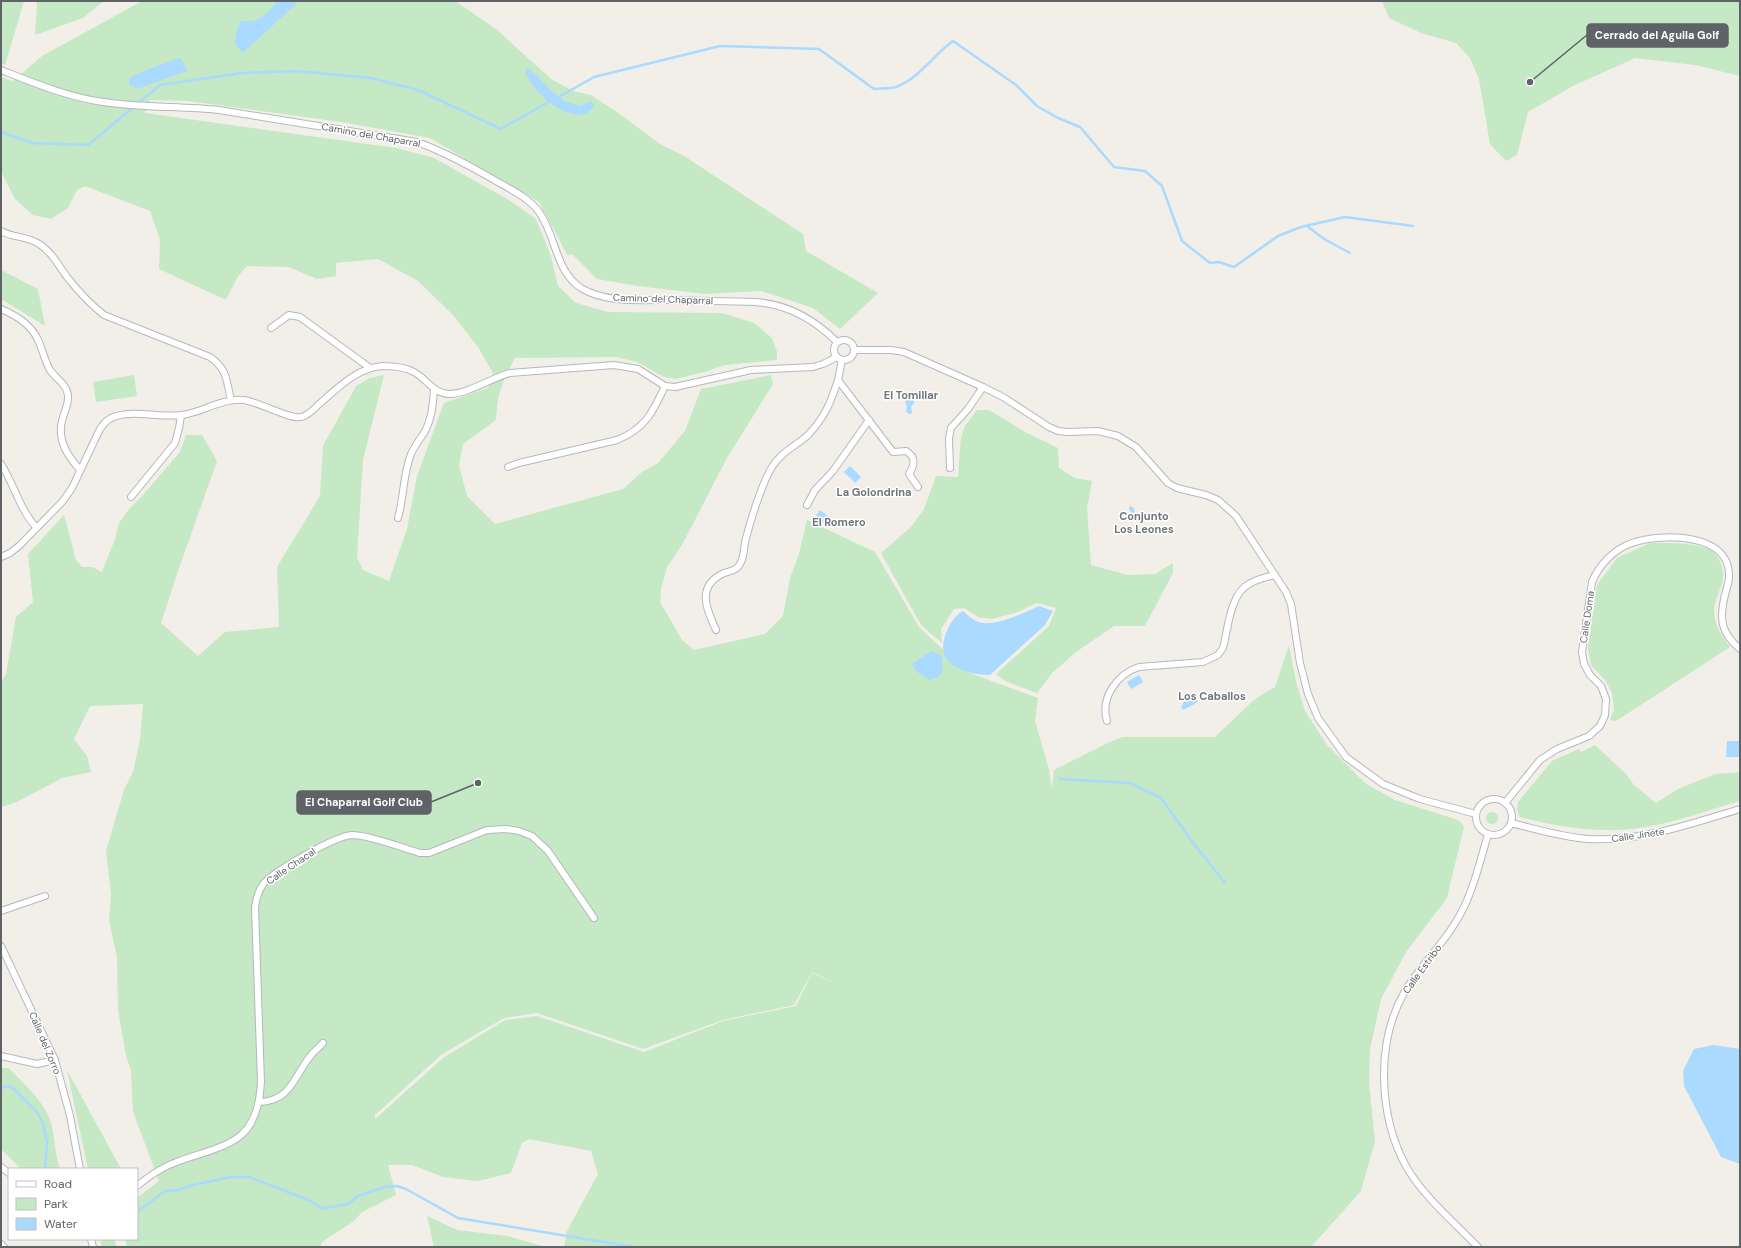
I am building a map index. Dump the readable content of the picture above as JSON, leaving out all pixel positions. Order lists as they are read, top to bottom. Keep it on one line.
{"streets":{"street":["Camino del Chaparral","Calle Doma","Calle Jinete","Calle Chacal","Calle Estribo","Calle del Zorro"]},"crossings":[["Calle Doma","Calle Jinete"],["Calle Doma","Calle Estribo"],["Calle Jinete","Calle Estribo"]],"districts":["El Tomillar","La Golondrina","Conjunto Los Leones","El Romero","Los Caballos"],"places":["Cerrado del Aguila Golf","El Chaparral Golf Club"],"legend":["Road","Park","Water"]}
